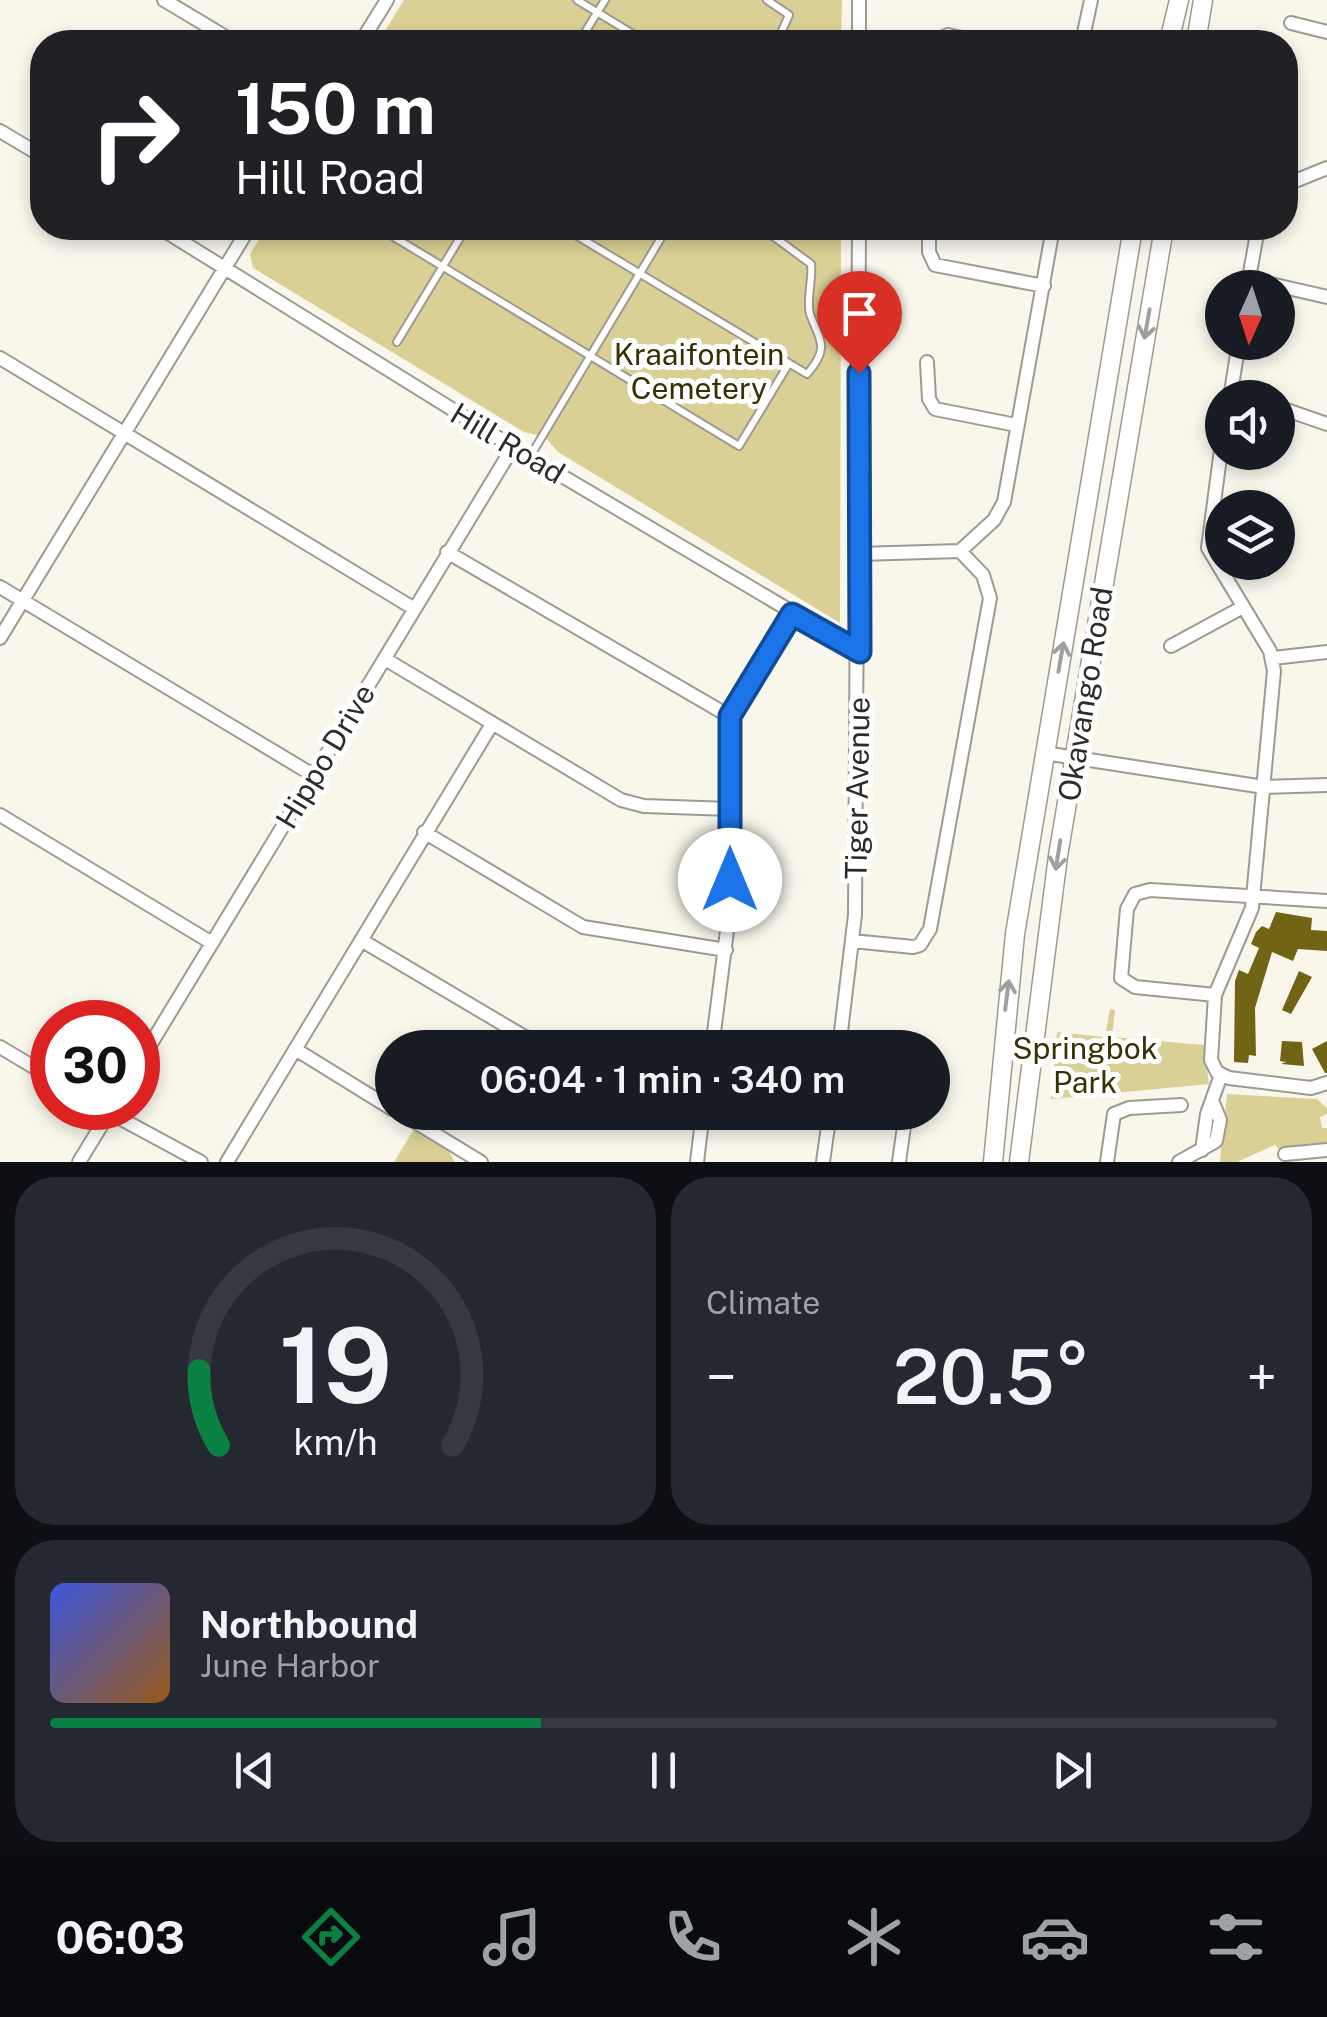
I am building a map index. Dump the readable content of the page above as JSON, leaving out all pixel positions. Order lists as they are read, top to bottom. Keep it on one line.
{"streets":{"main road":["Okavango Road"],"street":["Hill Road","Hippo Drive","Tiger Avenue"]},"crossings":[["Hill Road","Hippo Drive"],["Hill Road","Tiger Avenue"]],"parks":["Kraaifontein Cemetery","Springbok Park"],"north":"bottom","page":{"turn":["150 m","Hill Road"],"limit":"30","trip":"06:04 · 1 min · 340 m","tile":"Climate","heat":["−","20.5°","+"],"song":["Northbound","June Harbor"],"tabs":"06:03","gauge":["19","km/h"]}}
